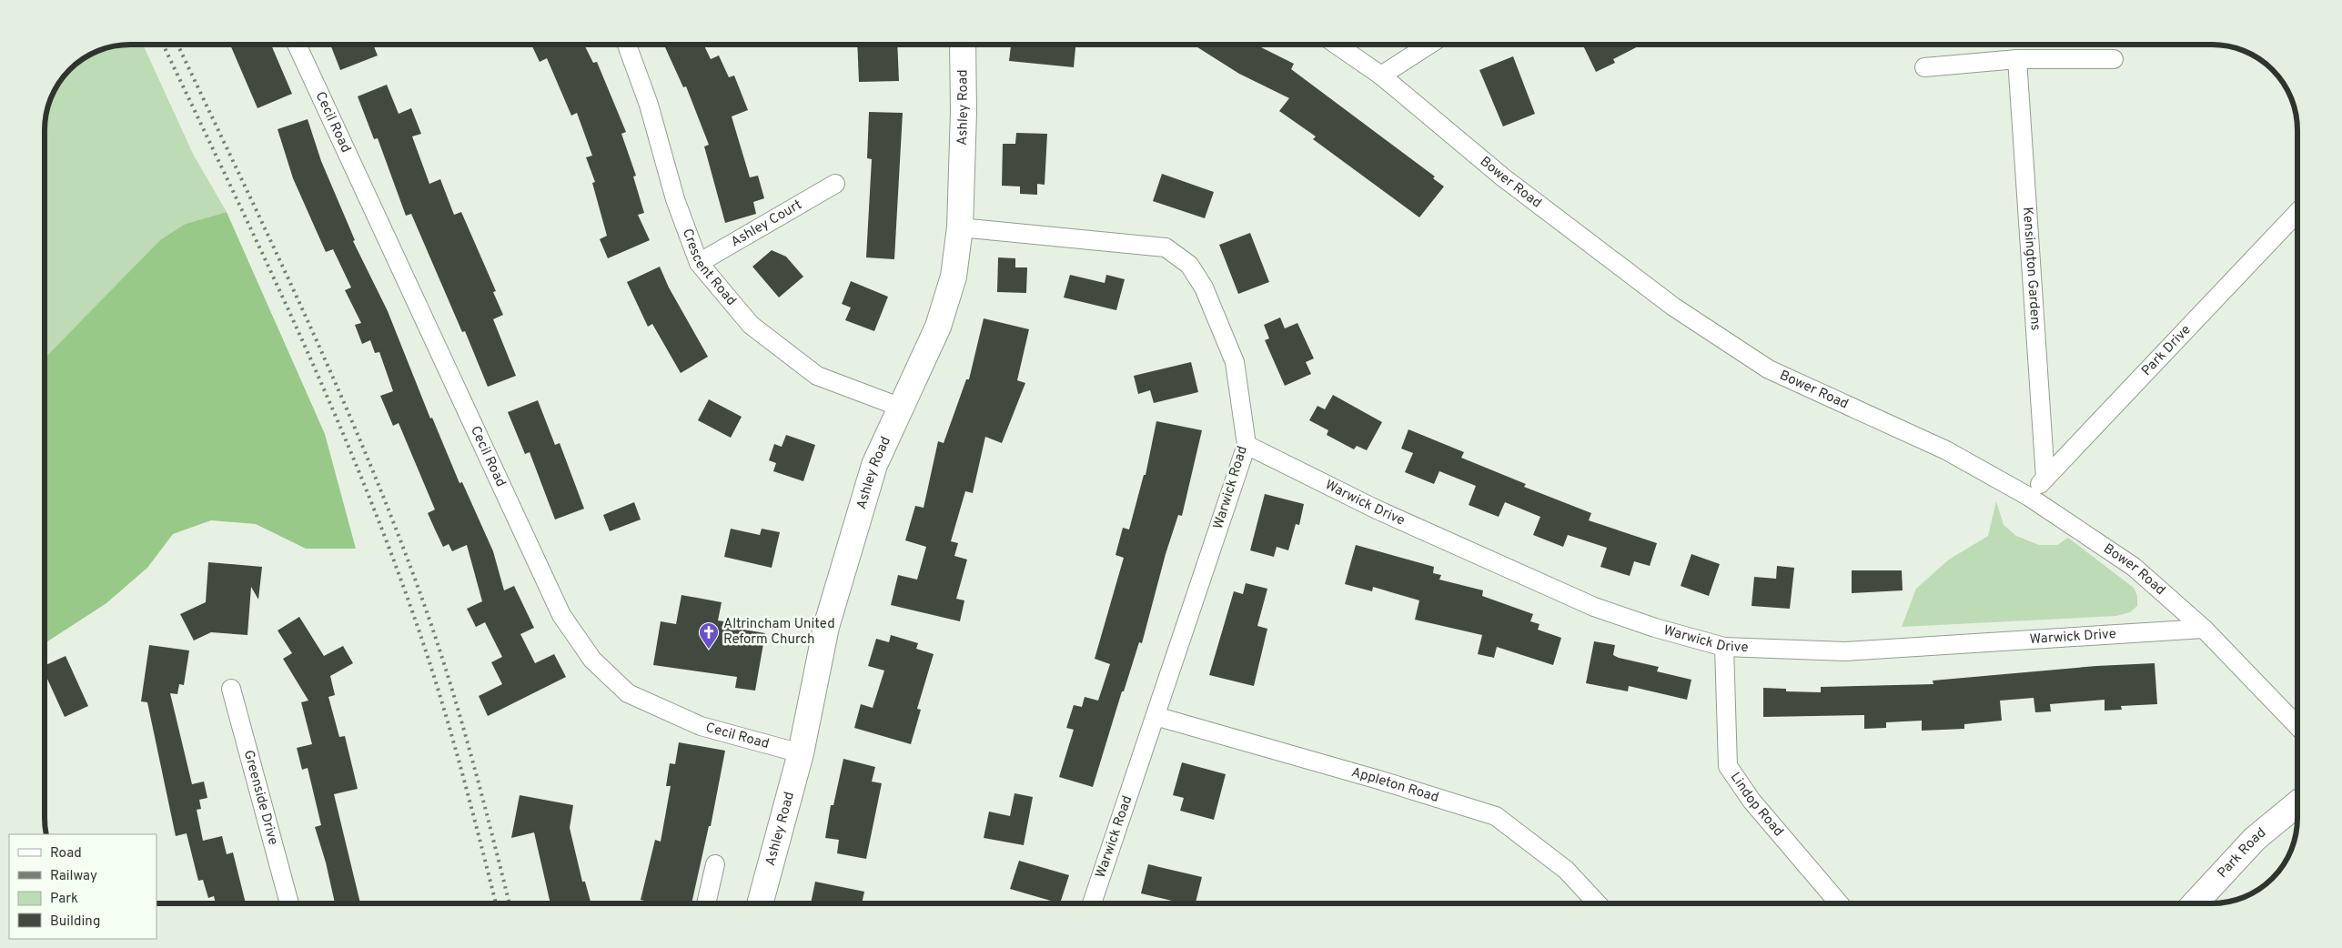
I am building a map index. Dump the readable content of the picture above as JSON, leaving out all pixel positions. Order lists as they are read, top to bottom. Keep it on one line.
{"streets":{"main road":["Ashley Road","Park Road"],"street":["Cecil Road","Bower Road","Ashley Court","Crescent Road","Kensington Gardens","Park Drive","Warwick Road","Warwick Drive","Appleton Road","Greenside Drive","Lindop Road"]},"crossings":[["Ashley Road","Cecil Road"],["Ashley Road","Crescent Road"],["Ashley Road","Warwick Road"],["Bower Road","Park Drive"],["Bower Road","Warwick Drive"],["Ashley Court","Crescent Road"],["Kensington Gardens","Park Drive"],["Warwick Road","Warwick Drive"],["Warwick Road","Appleton Road"],["Warwick Drive","Lindop Road"]],"places":{"church":["Altrincham United Reform Church"]},"legend":["Road","Railway","Park","Building"]}
